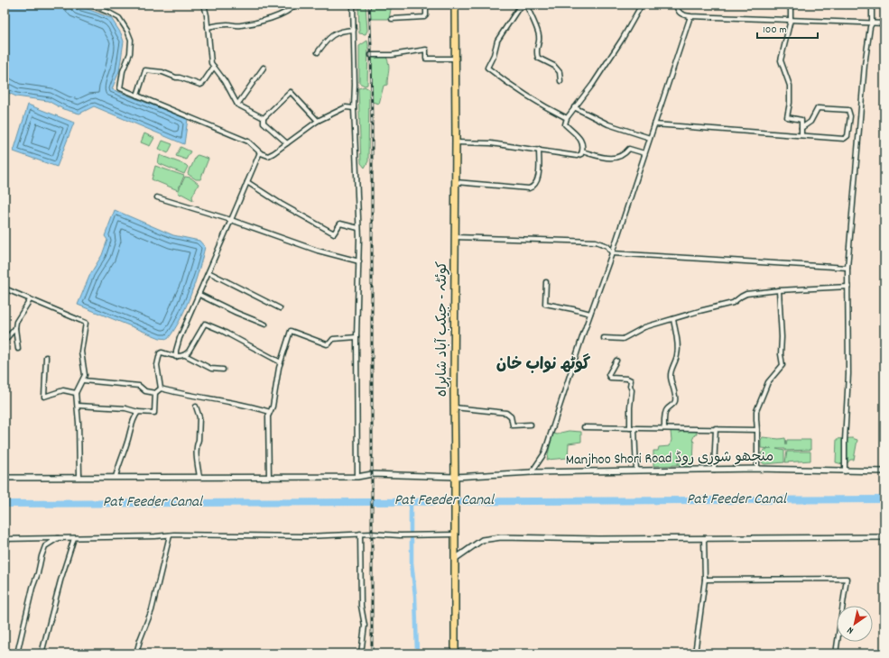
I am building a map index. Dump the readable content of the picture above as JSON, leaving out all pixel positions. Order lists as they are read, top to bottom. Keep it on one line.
{"streets":{"highway":["کوئٹہ - جیکب آباد شاہراہ"],"street":["Manjhoo Shori Road منجھو شوری روڈ"]},"crossings":[["کوئٹہ - جیکب آباد شاہراہ","Manjhoo Shori Road منجھو شوری روڈ"]],"districts":["گوٹھ نواب خان"],"water":["Pat Feeder Canal"],"scale_bar":"100 m","north":"bottom left"}
